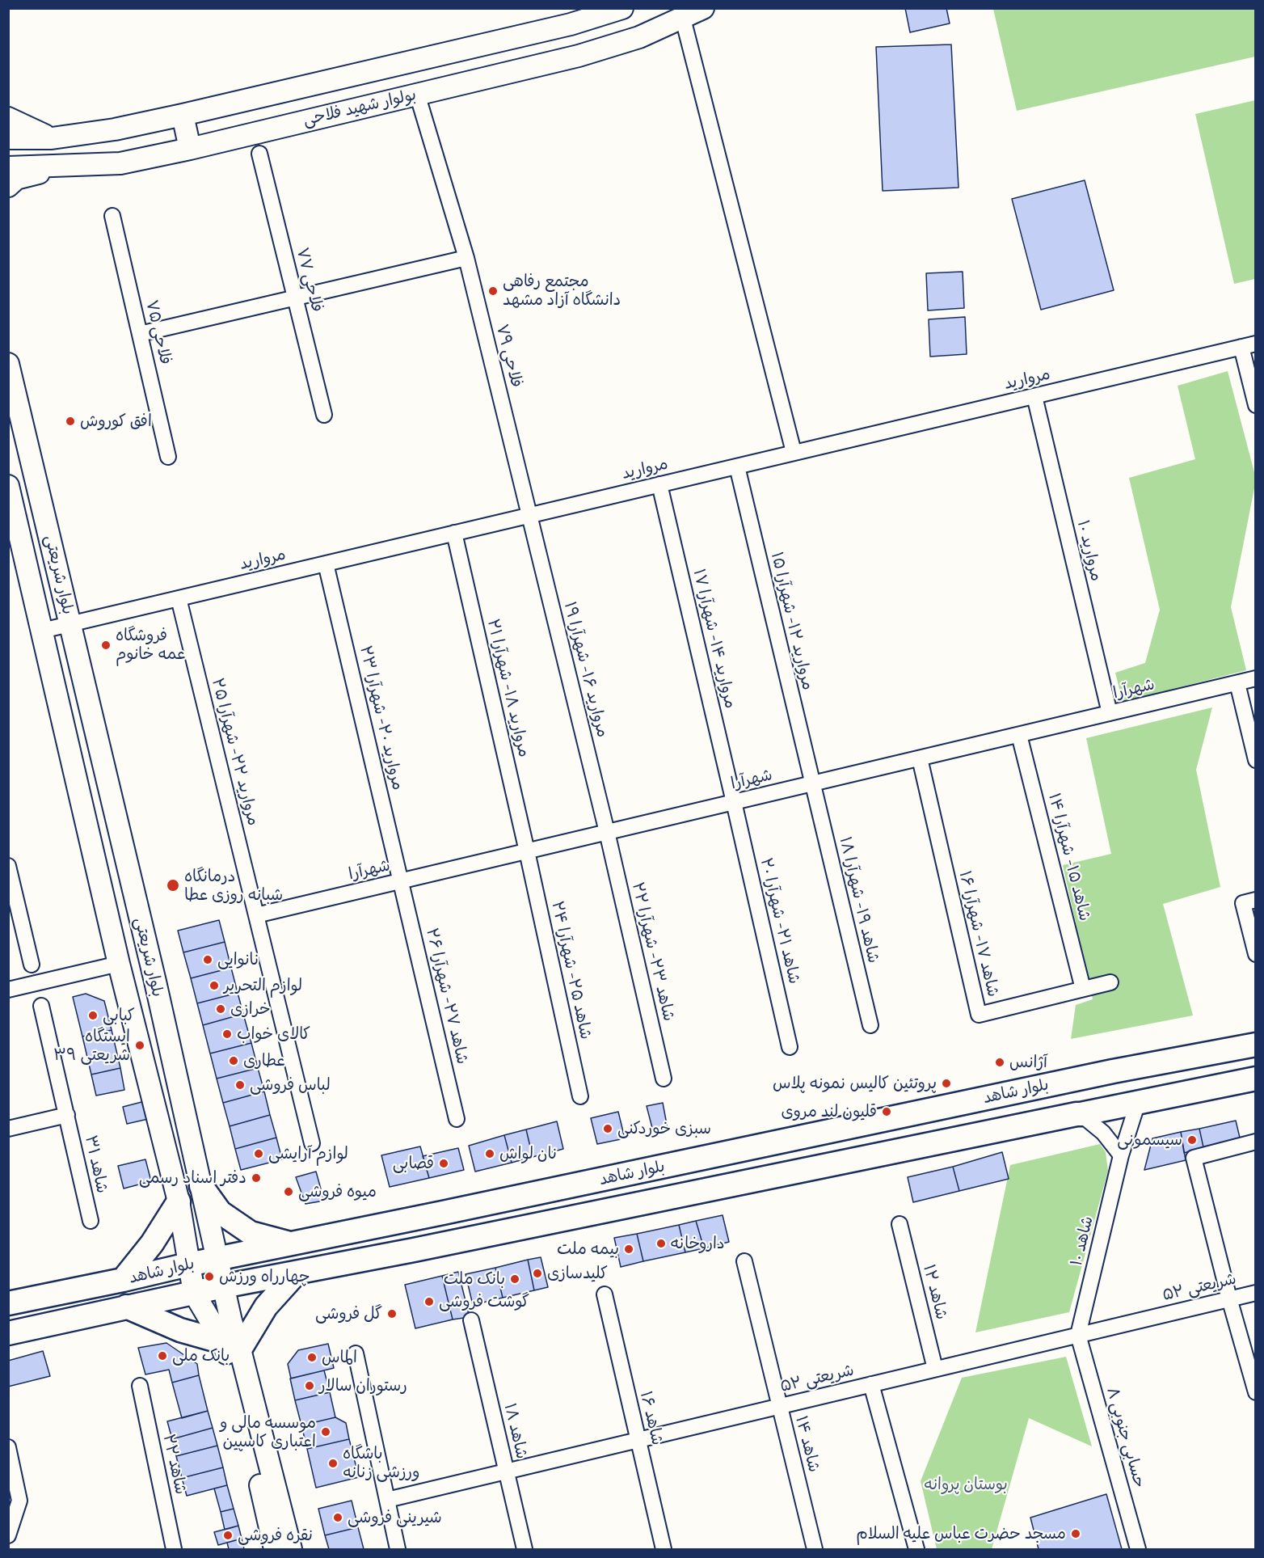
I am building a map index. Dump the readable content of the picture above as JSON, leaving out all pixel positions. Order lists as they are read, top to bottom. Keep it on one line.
{"streets":{"main road":["بولوار شهید فلاحی","بلوار شریعتی","بلوار شاهد"],"street":["فلاحی ۷۷","فلاحی ۷۵","فلاحی ۷۹","مروارید","مروارید ۱۰","مروارید ۱۲- شهرآرا ۱۵","مروارید ۱۴- شهرآرا ۱۷","مروارید ۱۶- شهرآرا ۱۹","مروارید ۱۸- شهرآرا ۲۱","شهرآرا","مروارید ۲۰- شهرآرا ۲۳","مروارید ۲۲- شهرآرا ۲۵","شاهد ۱۵- شهرآرا ۱۴","شاهد ۱۹- شهرآرا ۱۸","شاهد ۲۱- شهرآرا ۲۰","شاهد ۱۷- شهرآرا ۱۶","شاهد ۲۳- شهرآرا ۲۲","شاهد ۲۵- شهرآرا ۲۴","شاهد ۲۷- شهرآرا ۲۶","شاهد ۳۱","شاهد ۱۰","شریعتی ۵۲","شاهد ۱۲","شاهد ۱۶","شاهد ۱۸","حسابی جنوبی ۸","شاهد ۱۴","شاهد ۲۲"]},"crossings":[["بولوار شهید فلاحی","فلاحی ۷۹"],["فلاحی ۷۹","مروارید"],["فلاحی ۷۹","مروارید ۱۶- شهرآرا ۱۹"],["مروارید","مروارید ۱۰"],["مروارید","بلوار شریعتی"],["مروارید","مروارید ۱۲- شهرآرا ۱۵"],["مروارید","مروارید ۱۴- شهرآرا ۱۷"],["مروارید","مروارید ۱۶- شهرآرا ۱۹"],["مروارید","مروارید ۱۸- شهرآرا ۲۱"],["مروارید","مروارید ۲۰- شهرآرا ۲۳"],["مروارید","مروارید ۲۲- شهرآرا ۲۵"],["مروارید ۱۰","شهرآرا"],["بلوار شریعتی","بلوار شاهد"],["مروارید ۱۲- شهرآرا ۱۵","شهرآرا"],["مروارید ۱۲- شهرآرا ۱۵","شاهد ۱۹- شهرآرا ۱۸"],["مروارید ۱۴- شهرآرا ۱۷","شهرآرا"],["مروارید ۱۴- شهرآرا ۱۷","شاهد ۲۱- شهرآرا ۲۰"],["مروارید ۱۶- شهرآرا ۱۹","شهرآرا"],["مروارید ۱۶- شهرآرا ۱۹","شاهد ۲۳- شهرآرا ۲۲"],["مروارید ۱۸- شهرآرا ۲۱","شهرآرا"],["مروارید ۱۸- شهرآرا ۲۱","شاهد ۲۵- شهرآرا ۲۴"],["شهرآرا","مروارید ۲۰- شهرآرا ۲۳"],["شهرآرا","مروارید ۲۲- شهرآرا ۲۵"],["شهرآرا","شاهد ۱۵- شهرآرا ۱۴"],["شهرآرا","شاهد ۱۹- شهرآرا ۱۸"],["شهرآرا","شاهد ۲۱- شهرآرا ۲۰"],["شهرآرا","شاهد ۱۷- شهرآرا ۱۶"],["شهرآرا","شاهد ۲۳- شهرآرا ۲۲"],["شهرآرا","شاهد ۲۵- شهرآرا ۲۴"],["شهرآرا","شاهد ۲۷- شهرآرا ۲۶"],["مروارید ۲۰- شهرآرا ۲۳","شاهد ۲۷- شهرآرا ۲۶"],["شاهد ۱۵- شهرآرا ۱۴","شاهد ۱۷- شهرآرا ۱۶"],["بلوار شاهد","شاهد ۱۰"],["شاهد ۱۰","شریعتی ۵۲"],["شاهد ۱۰","حسابی جنوبی ۸"],["شریعتی ۵۲","شاهد ۱۲"],["شریعتی ۵۲","شاهد ۱۶"],["شریعتی ۵۲","شاهد ۱۸"],["شریعتی ۵۲","حسابی جنوبی ۸"],["شریعتی ۵۲","شاهد ۱۴"]],"parks":["بوستان پروانه"],"places":["مجتمع رفاهی دانشگاه آزاد مشهد","افق کوروش","فروشگاه عمه خانوم","درمانگاه شبانه روزی عطا","نانوایی","لوازم التحریر","خرازی","کبابی","کالای خواب","ایستگاه شریعتی ۳۹","عطاری","آژانس","پروتئین کالیس نمونه پلاس","لباس فروشی","قلیون لند مروی","سبزی خوردکنی","سیسمونی","لوازم آرایشی","نان لواش","قصابی","دفتر اسناد رسمی","میوه فروشی","داروخانه","بیمه ملت","کلیدسازی","چهارراه ورزش","بانک ملت","گوشت فروشی","گل فروشی","بانک ملی","الماس","رستوران سالار","موسسه مالی و اعتباری کاسپین","باشگاه ورزشی زنانه","شیرینی فروشی","مسجد حضرت عباس علیه السلام","نقره فروشی"]}
